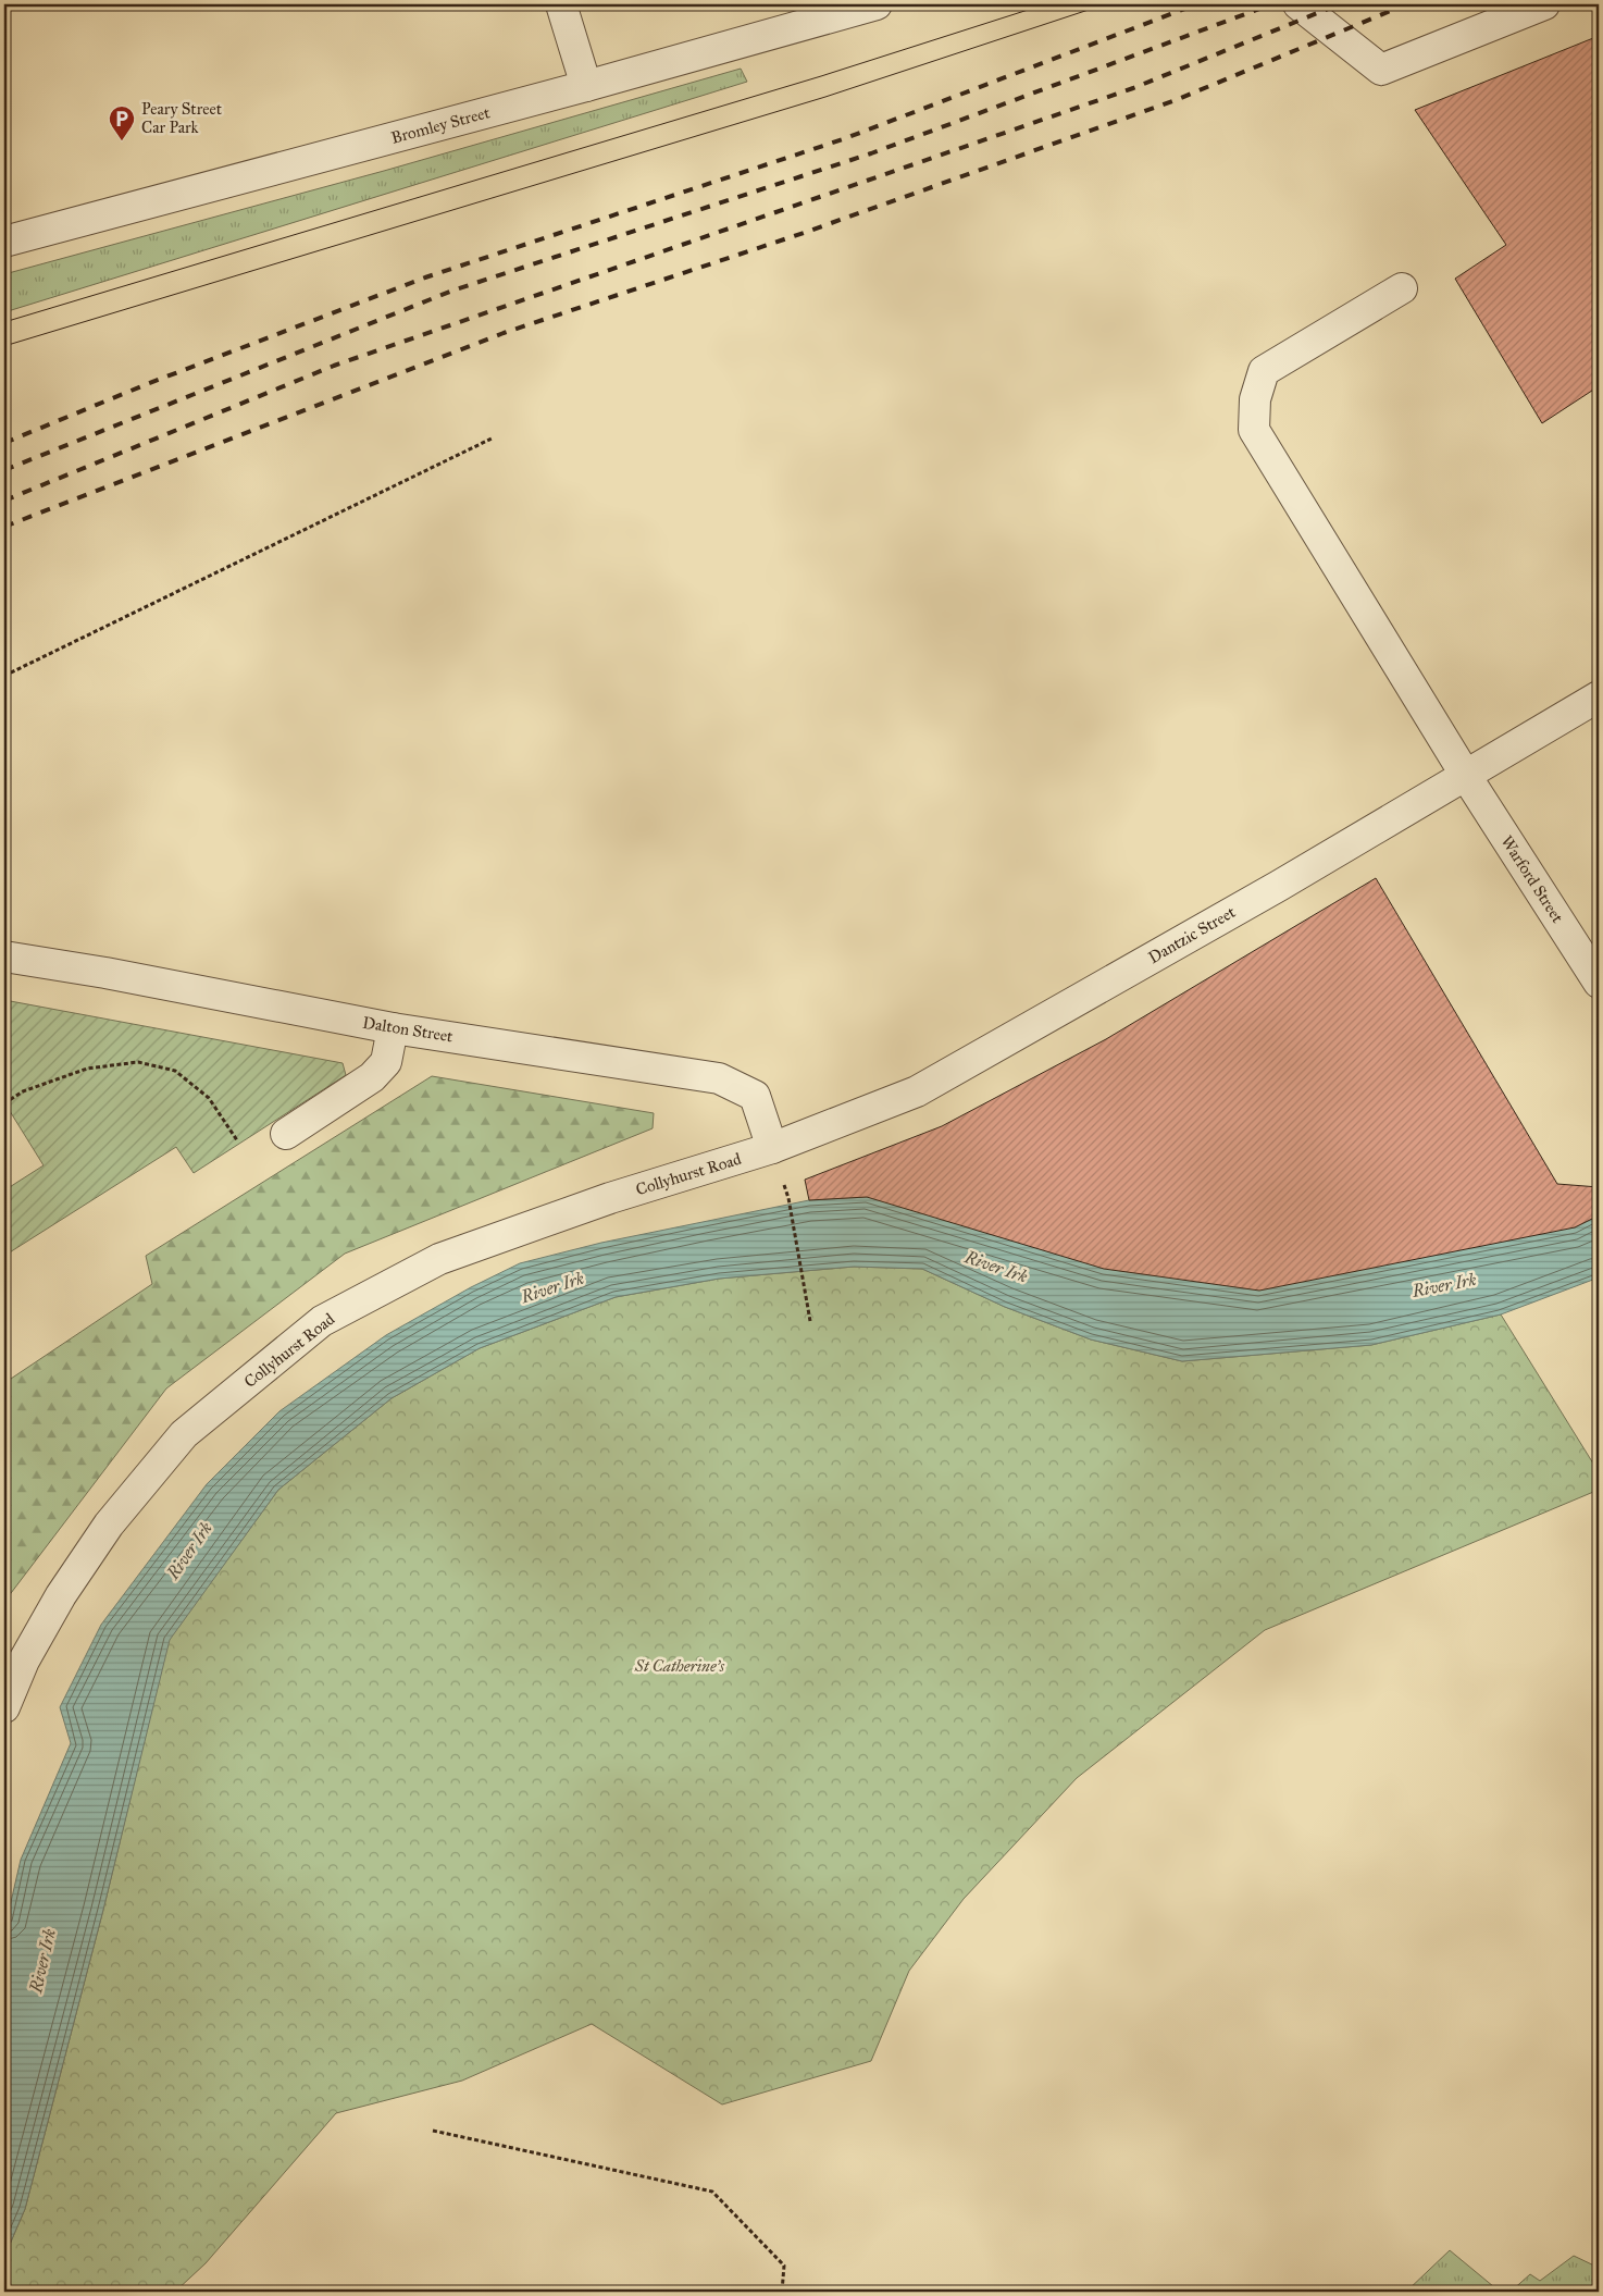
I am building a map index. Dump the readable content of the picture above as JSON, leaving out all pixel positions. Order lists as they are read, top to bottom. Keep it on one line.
{"streets":{"street":["Bromley Street","Warford Street","Dantzic Street","Dalton Street","Collyhurst Road"]},"crossings":[["Warford Street","Dantzic Street"],["Dantzic Street","Dalton Street"],["Dantzic Street","Collyhurst Road"],["Dalton Street","Collyhurst Road"]],"water":["River Irk"],"parks":["St Catherine's"],"places":{"parking":["Peary Street Car Park"]}}
